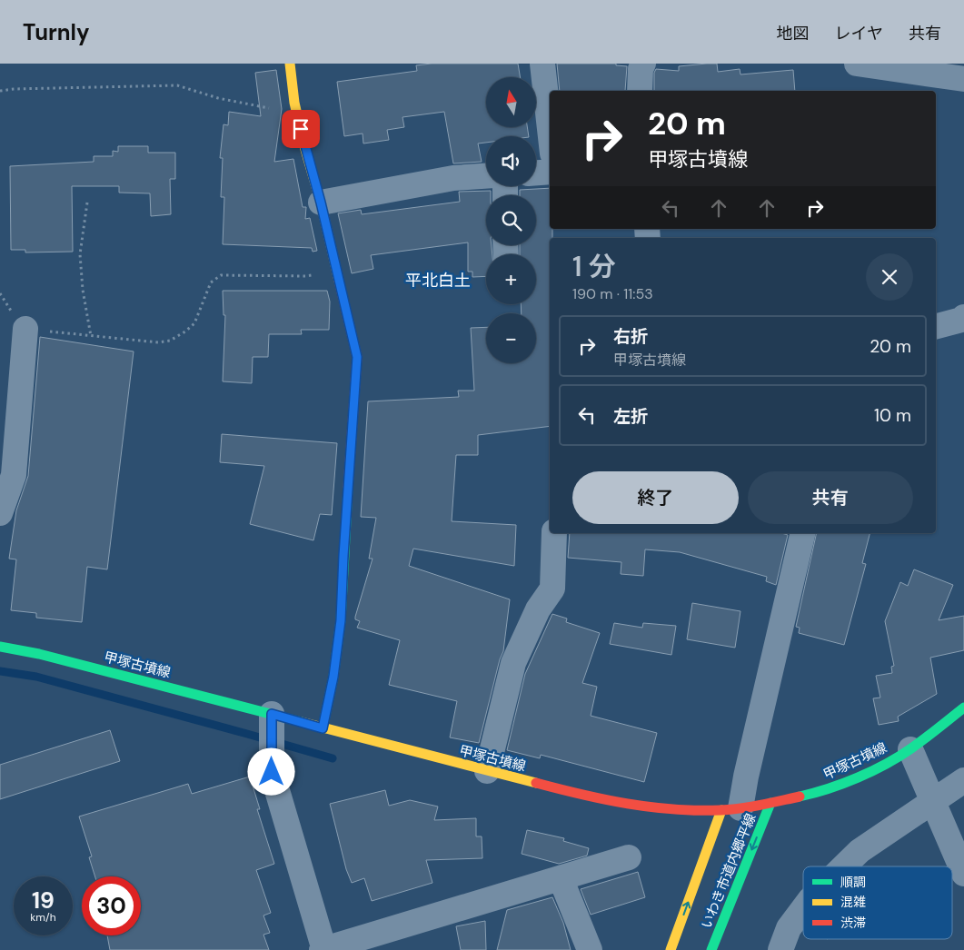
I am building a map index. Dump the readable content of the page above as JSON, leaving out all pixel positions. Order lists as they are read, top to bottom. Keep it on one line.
{"streets":{"main road":["甲塚古墳線","いわき市道内郷平線"]},"crossings":[["甲塚古墳線","いわき市道内郷平線"]],"districts":["平北白土"],"legend":["順調","混雑","渋滞"],"north":"top","page":{"header":"Turnly","nav":["地図","レイヤ","共有"],"map_buttons":["+","−"],"turn":["20 m","甲塚古墳線"],"heading":["1 分","190 m · 11:53"],"list":[{"name":"右折","note":"甲塚古墳線","value":"20 m"},{"name":"左折","value":"10 m"}],"buttons":["終了","共有"],"speed":"19 km/h","limit":"30"}}
